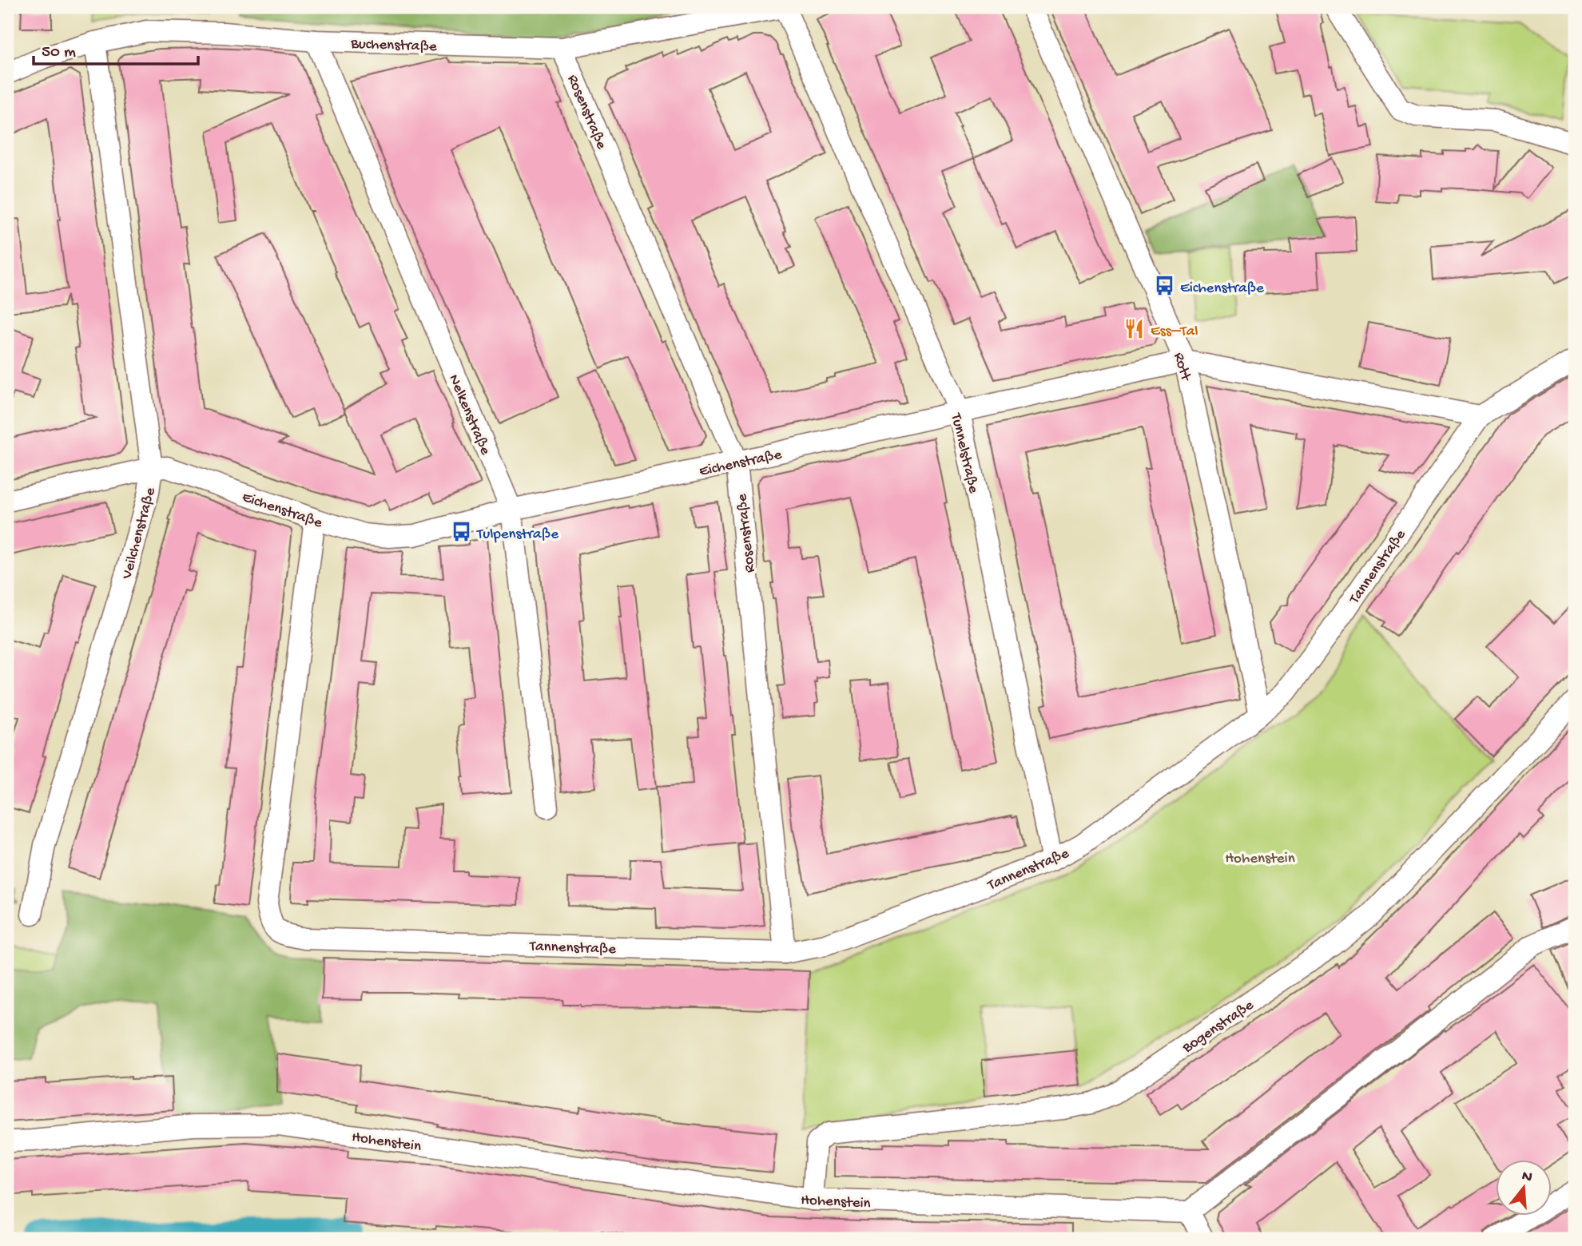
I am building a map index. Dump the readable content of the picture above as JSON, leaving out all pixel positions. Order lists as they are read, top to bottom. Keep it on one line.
{"streets":{"street":["Buchenstraße","Rosenstraße","Rott","Nelkenstraße","Tunnelstraße","Eichenstraße","Veilchenstraße","Tannenstraße","Bogenstraße","Hohenstein"]},"crossings":[["Buchenstraße","Rosenstraße"],["Buchenstraße","Nelkenstraße"],["Buchenstraße","Tunnelstraße"],["Buchenstraße","Veilchenstraße"],["Rosenstraße","Eichenstraße"],["Rosenstraße","Tannenstraße"],["Rott","Eichenstraße"],["Rott","Tannenstraße"],["Nelkenstraße","Eichenstraße"],["Tunnelstraße","Eichenstraße"],["Tunnelstraße","Tannenstraße"],["Eichenstraße","Veilchenstraße"],["Eichenstraße","Tannenstraße"],["Bogenstraße","Hohenstein"]],"parks":["Hohenstein"],"places":{"bus stop":["Eichenstraße","Tulpenstraße"],"restaurant":["Ess–Tal"]},"scale_bar":"50 m","north":"top"}
